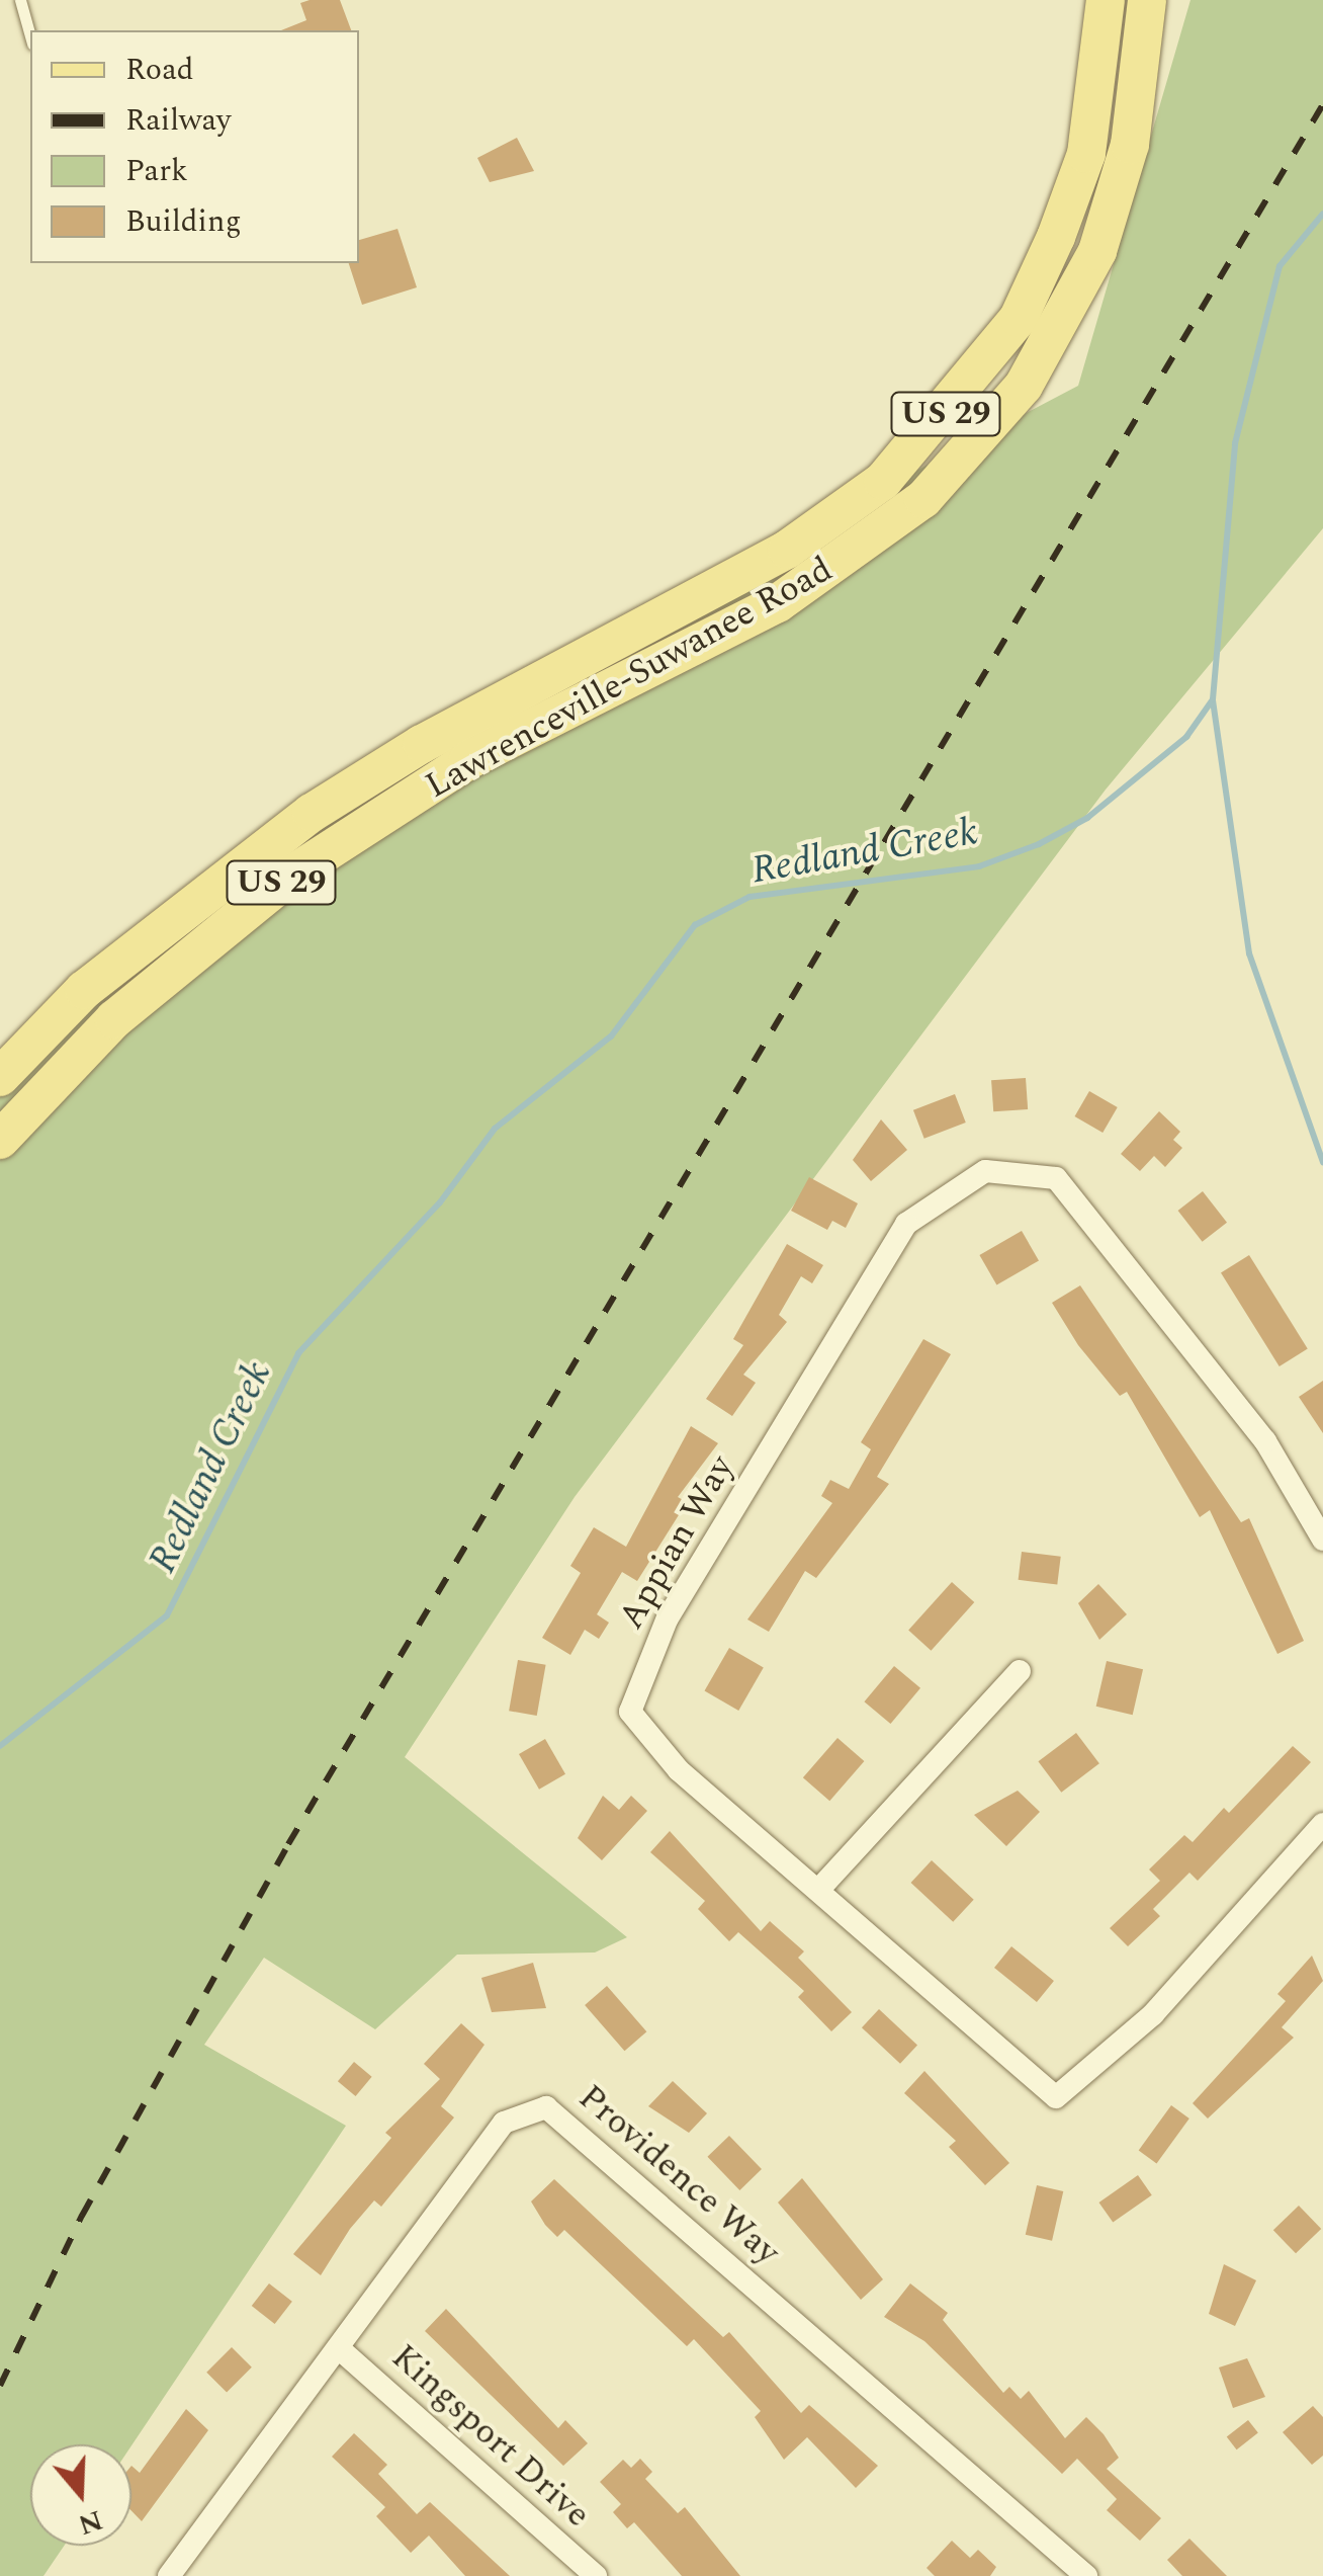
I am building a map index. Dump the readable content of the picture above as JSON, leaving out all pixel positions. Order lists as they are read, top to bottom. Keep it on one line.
{"streets":{"main road":["US 29","Lawrenceville-Suwanee Road"],"street":["Appian Way","Providence Way","Kingsport Drive"]},"crossings":[["Providence Way","Kingsport Drive"]],"water":["Redland Creek"],"legend":["Road","Railway","Park","Building"],"north":"bottom"}
